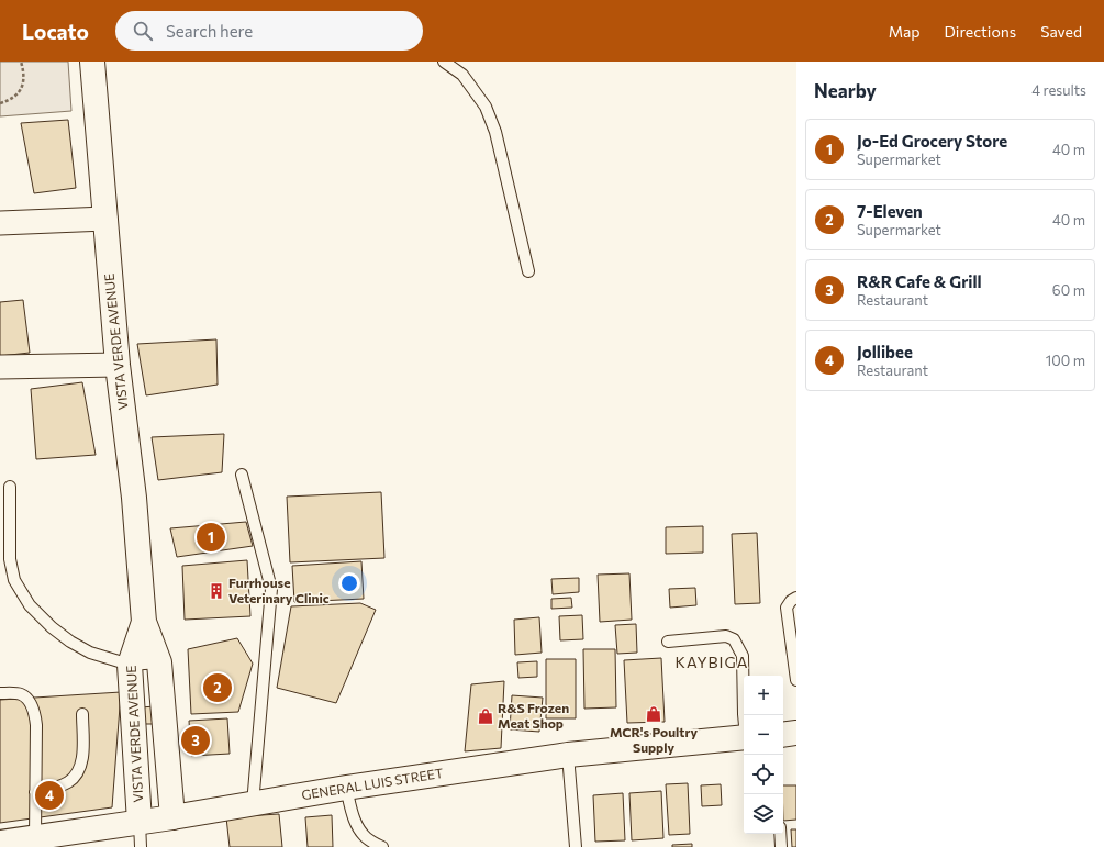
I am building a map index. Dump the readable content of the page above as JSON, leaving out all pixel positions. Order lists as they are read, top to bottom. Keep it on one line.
{"streets":{"street":["VISTA VERDE AVENUE","GENERAL LUIS STREET"]},"crossings":[["VISTA VERDE AVENUE","GENERAL LUIS STREET"]],"districts":["KAYBIGA"],"places":{"building":["Furrhouse Veterinary Clinic"],"shop":["MCR's Poultry Supply","R&S Frozen Meat Shop"]},"page":{"header":"Locato","search":"Search here","nav":["Map","Directions","Saved"],"heading":["Nearby","4 results"],"list":[{"mark":"1","name":"Jo-Ed Grocery Store","note":"Supermarket","value":"40 m"},{"mark":"2","name":"7-Eleven","note":"Supermarket","value":"40 m"},{"mark":"3","name":"R&R Cafe & Grill","note":"Restaurant","value":"60 m"},{"mark":"4","name":"Jollibee","note":"Restaurant","value":"100 m"}],"pins":["1","2","3","4"],"map_buttons":["+","−"]}}
